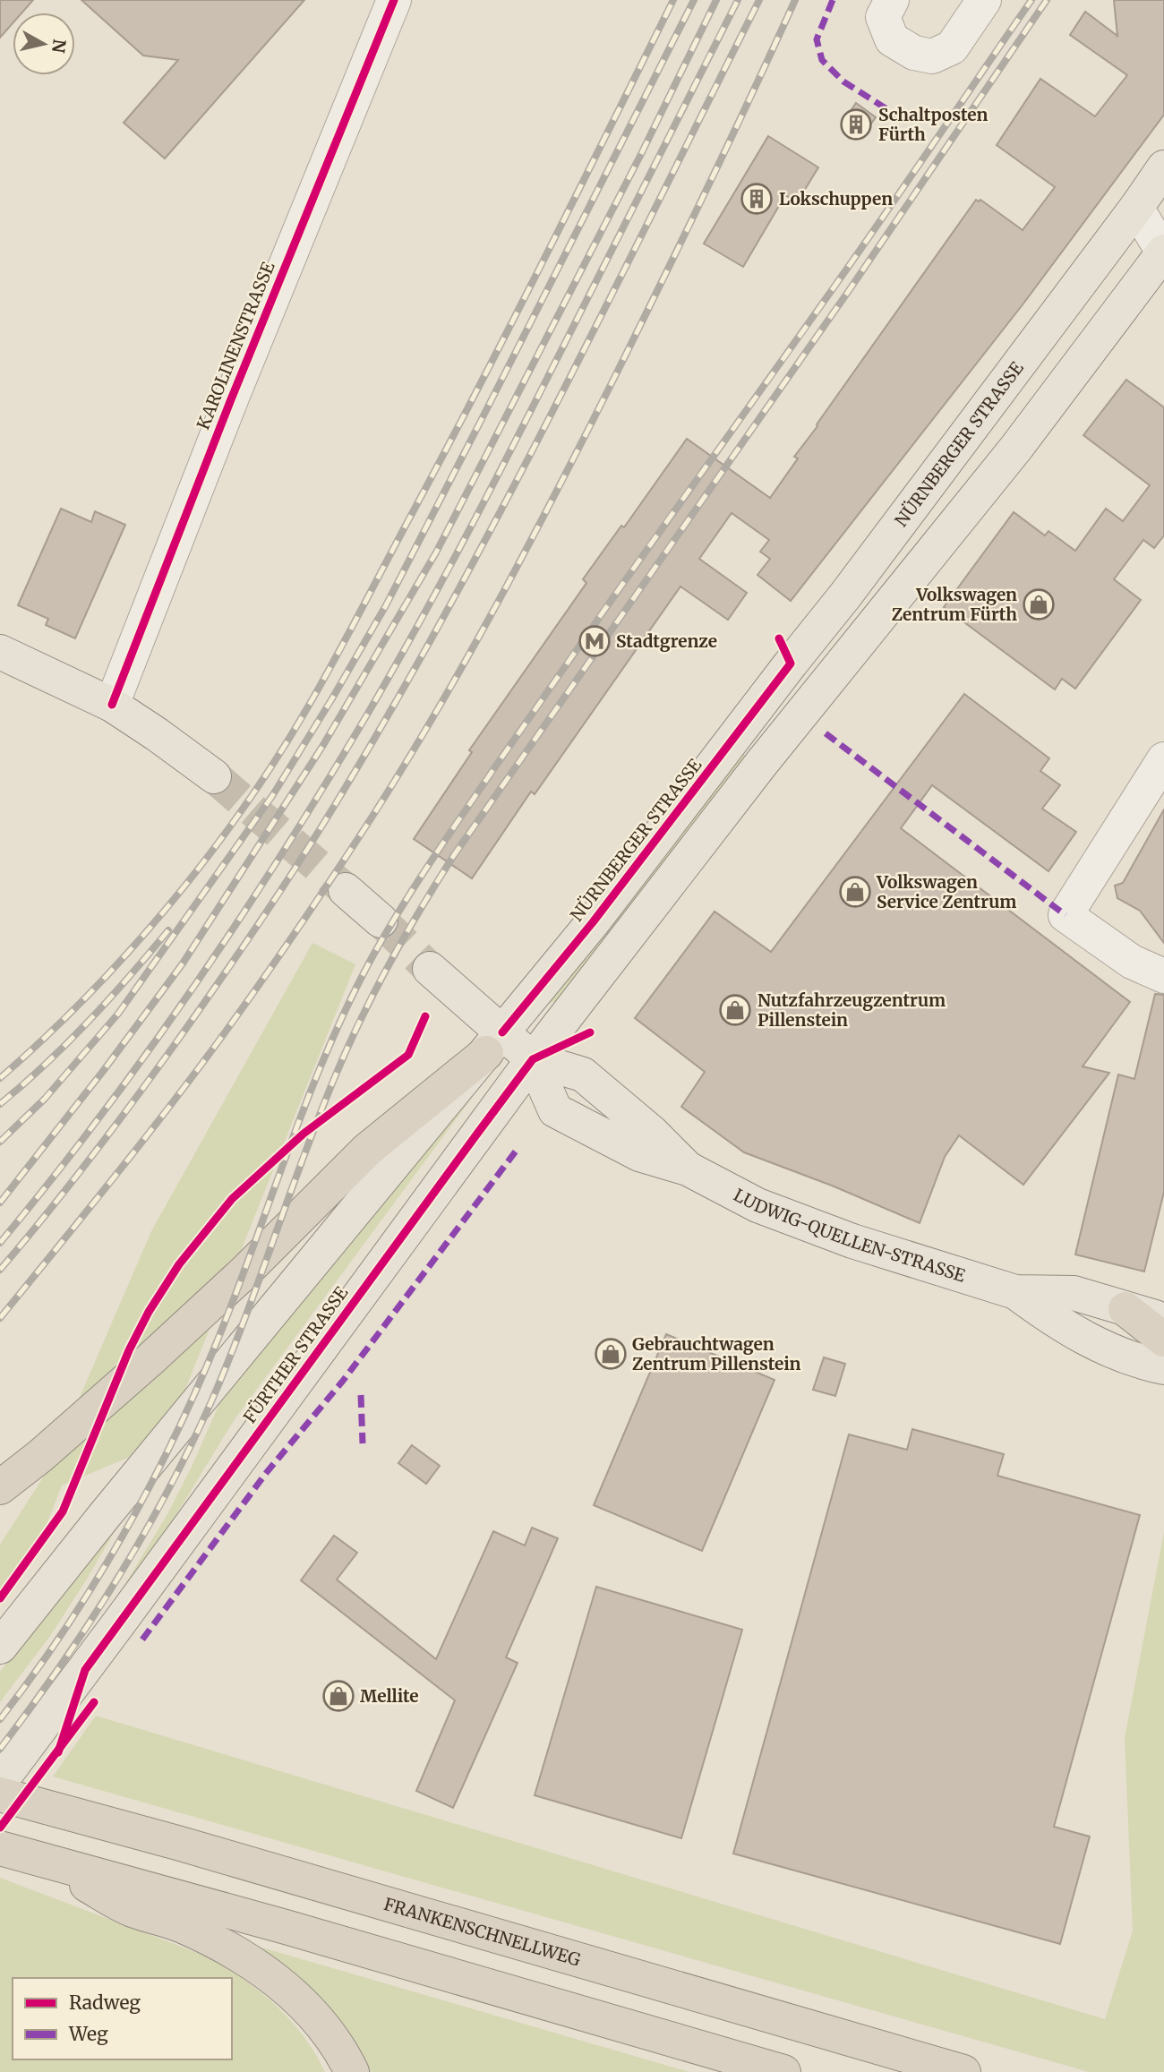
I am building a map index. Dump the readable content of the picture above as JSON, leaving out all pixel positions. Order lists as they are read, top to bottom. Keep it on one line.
{"streets":{"highway":["FRANKENSCHNELLWEG"],"main road":["NÜRNBERGER STRASSE","LUDWIG-QUELLEN-STRASSE","FÜRTHER STRASSE"],"street":["KAROLINENSTRASSE"]},"crossings":[["LUDWIG-QUELLEN-STRASSE","FÜRTHER STRASSE"]],"places":{"building":["Schaltposten Fürth","Lokschuppen"],"shop":["Volkswagen Zentrum Fürth","Volkswagen Service Zentrum","Nutzfahrzeugzentrum Pillenstein","Gebrauchtwagen Zentrum Pillenstein","Mellite"],"metro station":["Stadtgrenze"]},"legend":["Radweg","Weg"],"north":"right"}
